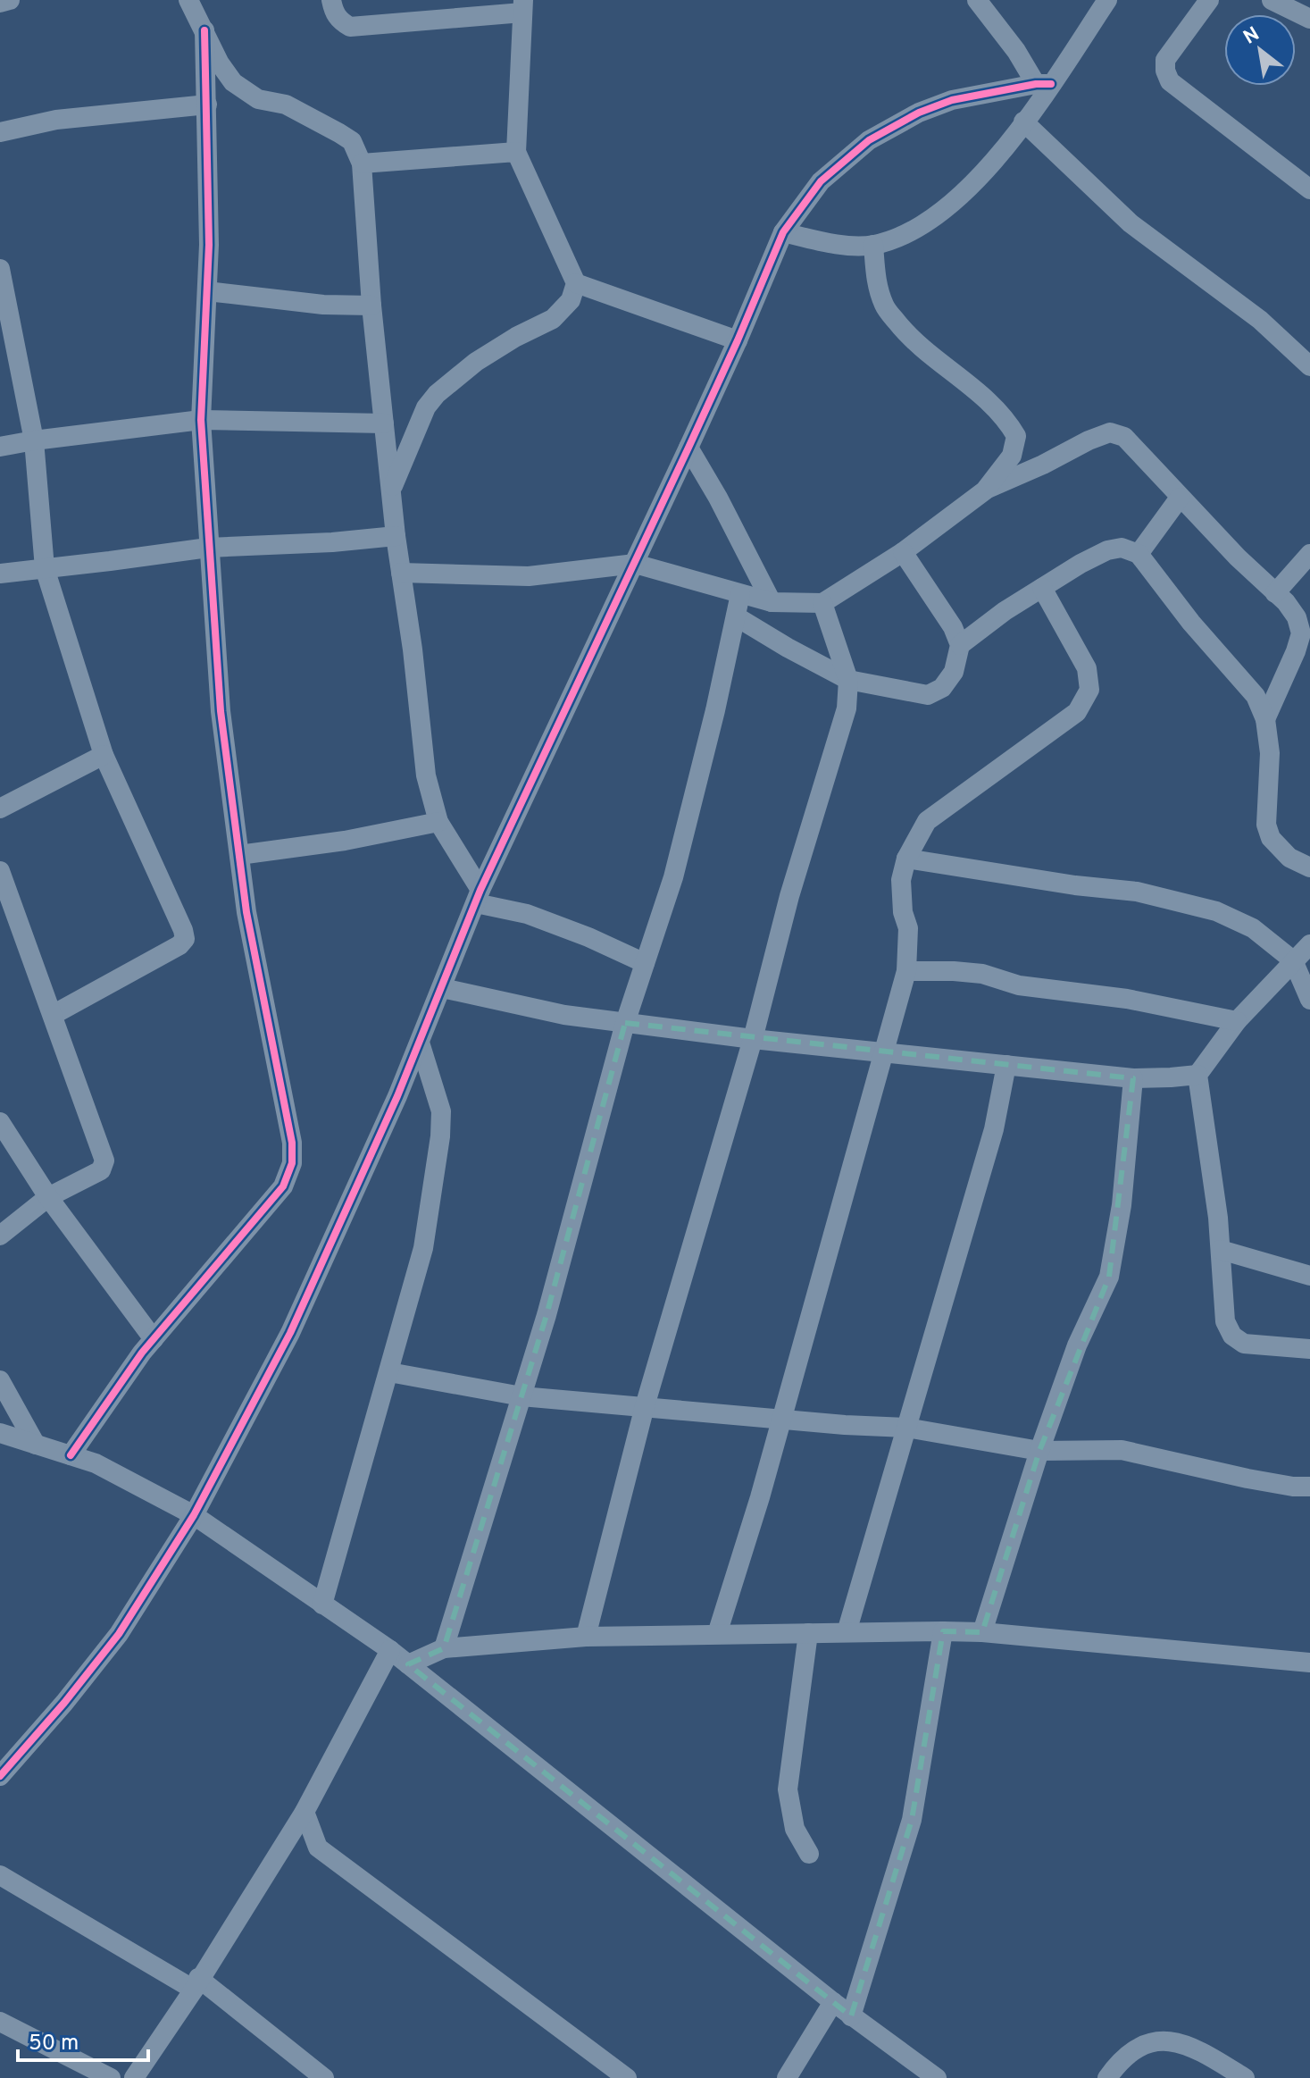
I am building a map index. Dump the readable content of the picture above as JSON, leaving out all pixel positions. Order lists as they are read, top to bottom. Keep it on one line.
{"scale_bar":"50 m","north":"top left"}
